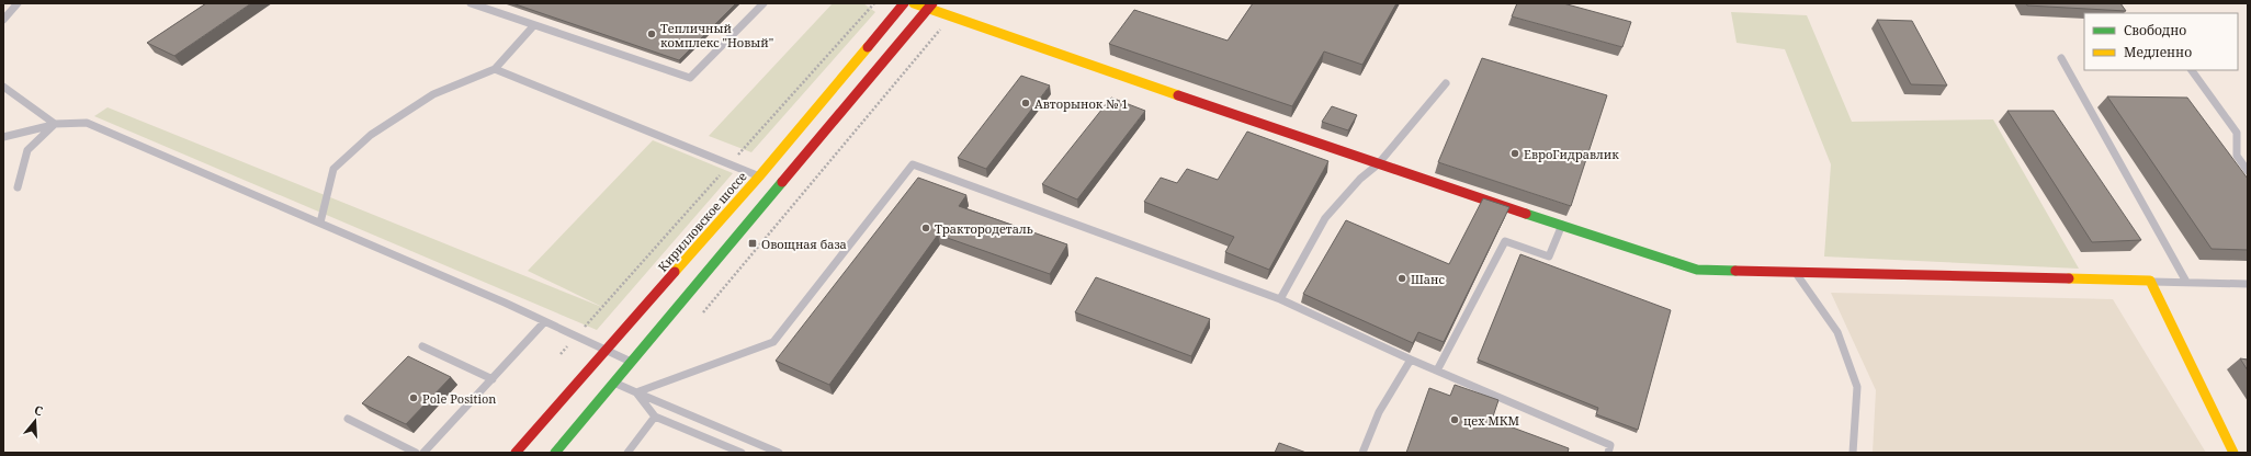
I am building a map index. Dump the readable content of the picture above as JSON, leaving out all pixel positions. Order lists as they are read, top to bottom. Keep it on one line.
{"streets":{"street":["Кирилловское шоссе"]},"places":{"other":["Тепличный комплекс \"Новый\"","Авторынок № 1","ЕвроГидравлик","Трактородеталь","Шанс","Pole Position","цех МКМ"],"transit":["Овощная база"]},"legend":["Свободно","Медленно"],"north":"top"}
